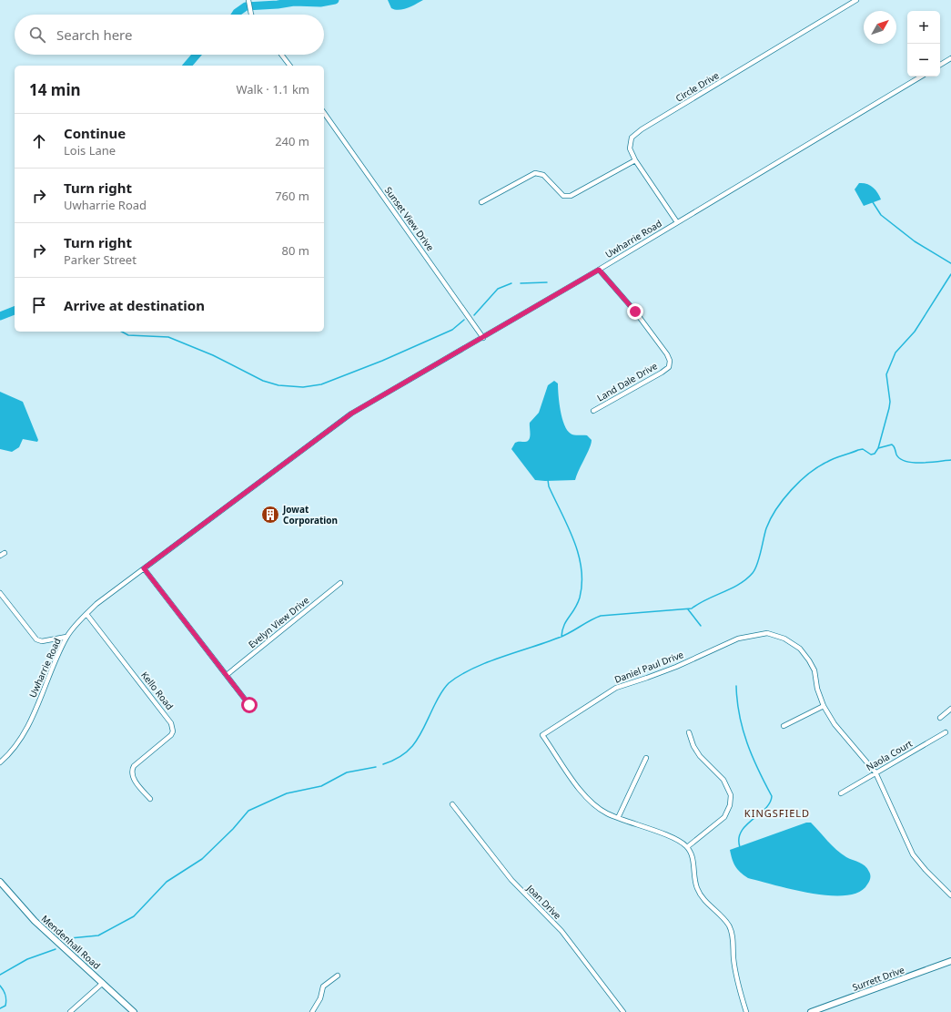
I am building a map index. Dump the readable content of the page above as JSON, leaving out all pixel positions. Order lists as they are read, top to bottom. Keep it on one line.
{"streets":{"street":["Circle Drive","Sunset View Drive","Uwharrie Road","Land Dale Drive","Evelyn View Drive","Daniel Paul Drive","Kello Road","Naola Court","Joan Drive","Mendenhall Road","Surrett Drive"]},"crossings":[["Circle Drive","Uwharrie Road"],["Sunset View Drive","Uwharrie Road"],["Uwharrie Road","Land Dale Drive"],["Uwharrie Road","Kello Road"],["Daniel Paul Drive","Naola Court"]],"districts":["KINGSFIELD"],"places":{"building":["Jowat Corporation"]},"north":"top right","page":{"map_buttons":["+","−"],"search":"Search here","heading":["14 min","Walk · 1.1 km"],"list":[["Continue","Lois Lane","240 m"],["Turn right","Uwharrie Road","760 m"],["Turn right","Parker Street","80 m"],"Arrive at destination"]}}
